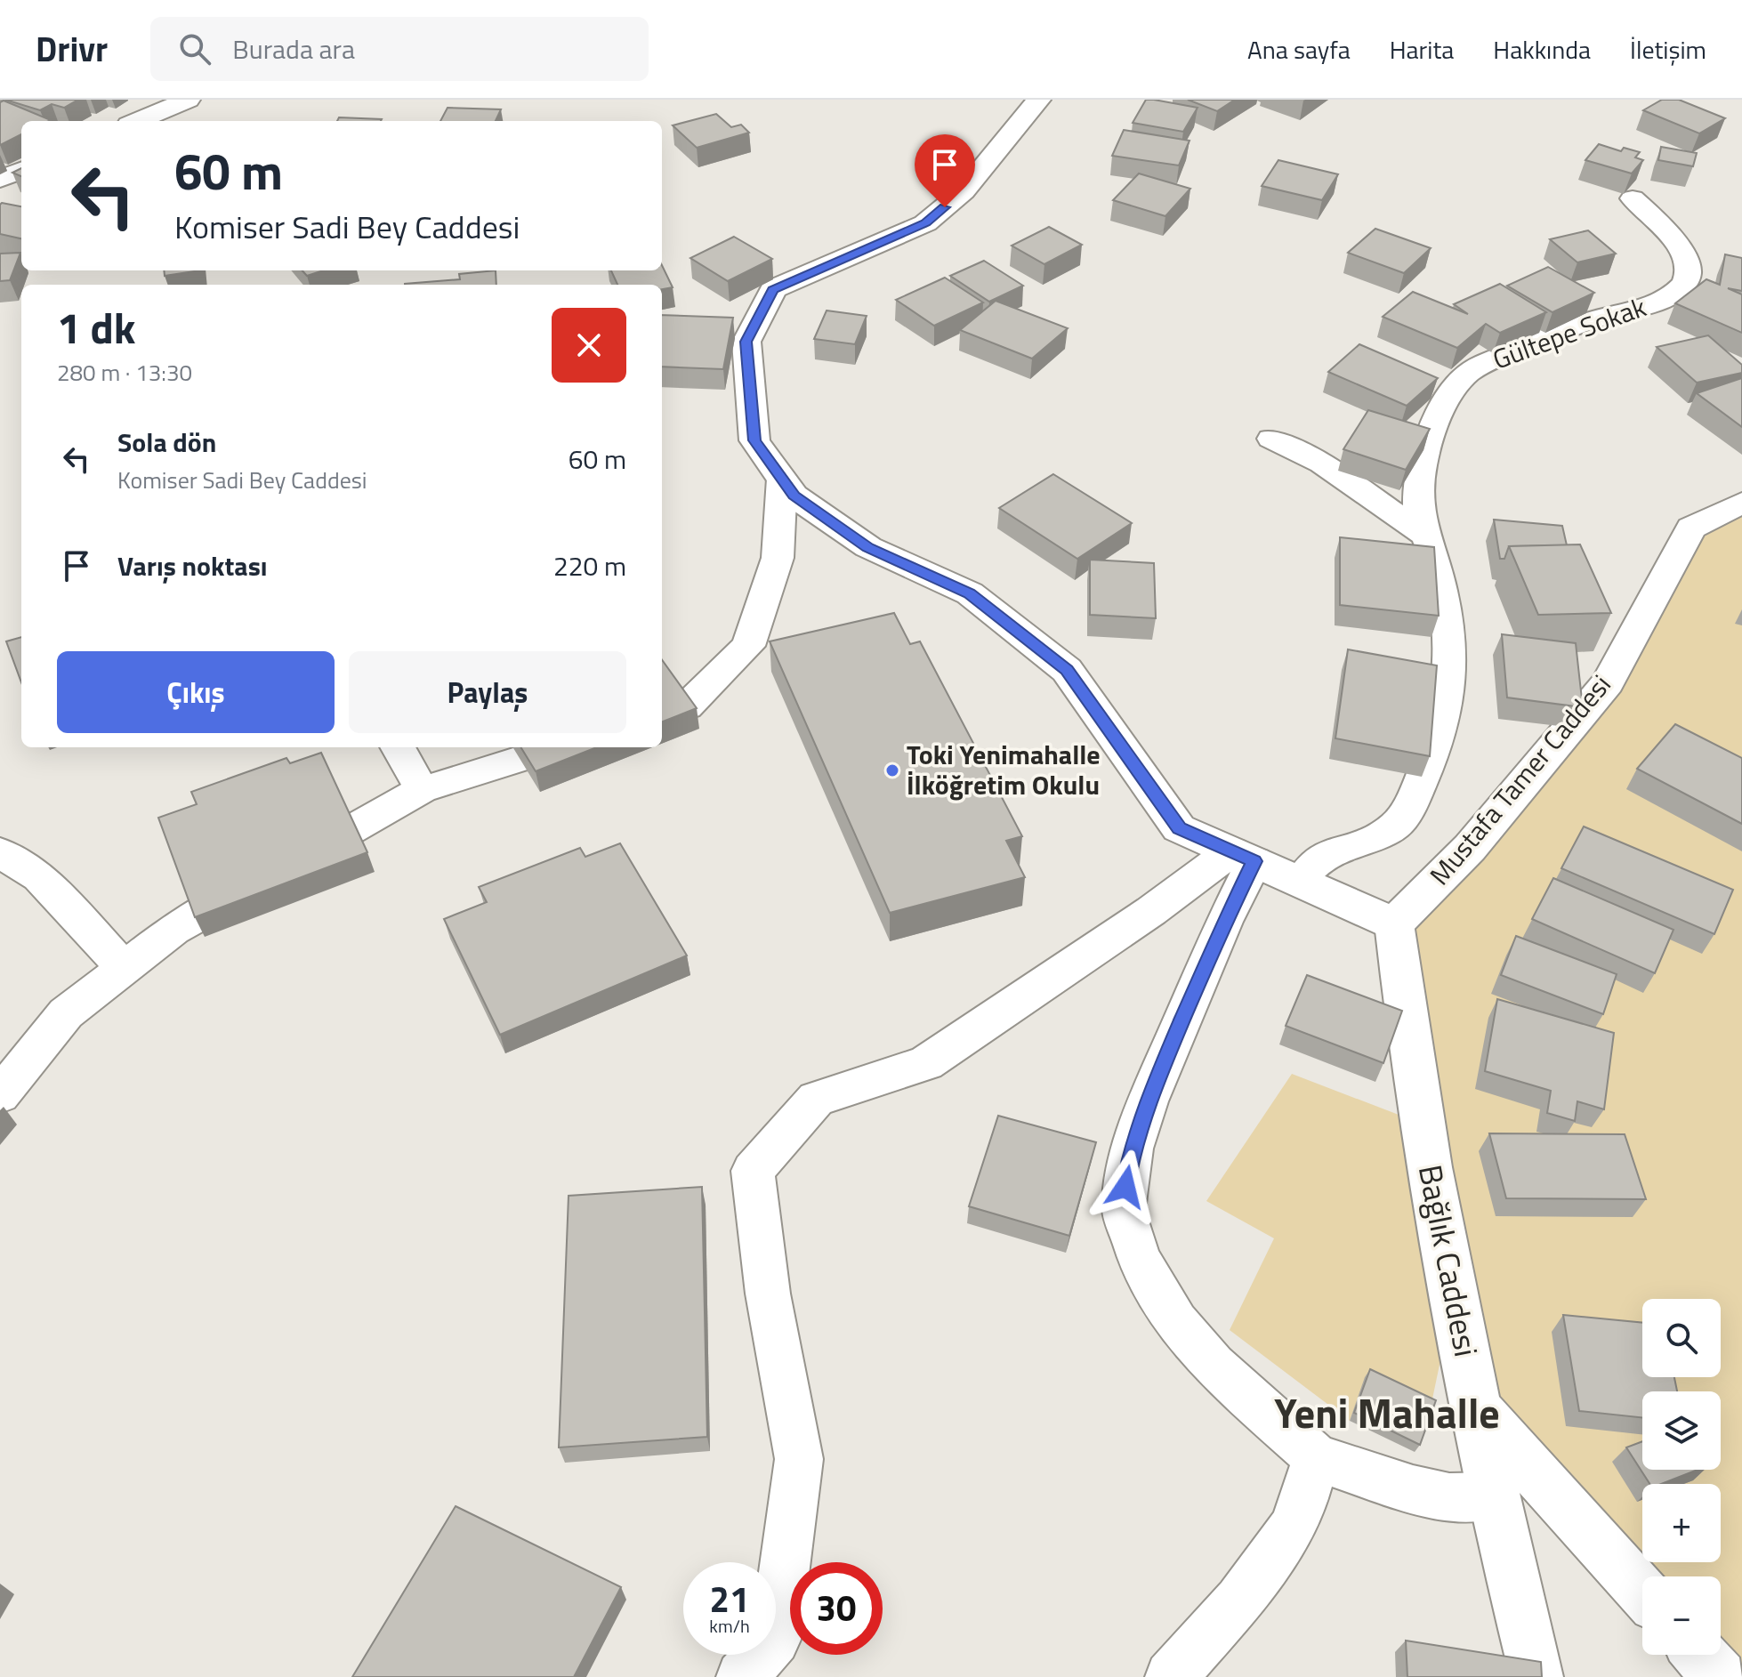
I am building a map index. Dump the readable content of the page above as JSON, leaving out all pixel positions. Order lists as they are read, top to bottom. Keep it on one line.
{"streets":{"main road":["Mustafa Tamer Caddesi","Bağlık Caddesi"],"street":["Gültepe Sokak"]},"crossings":[["Mustafa Tamer Caddesi","Bağlık Caddesi"]],"districts":["Yeni Mahalle"],"places":["Toki Yenimahalle İlköğretim Okulu"],"page":{"header":"Drivr","search":"Burada ara","nav":["Ana sayfa","Harita","Hakkında","İletişim"],"turn":["60 m","Komiser Sadi Bey Caddesi"],"heading":["1 dk","280 m · 13:30"],"list":[{"name":"Sola dön","note":"Komiser Sadi Bey Caddesi","value":"60 m"},{"name":"Varış noktası","value":"220 m"}],"buttons":["Çıkış","Paylaş"],"map_buttons":["+","−"],"speed":"21 km/h","limit":"30"}}
